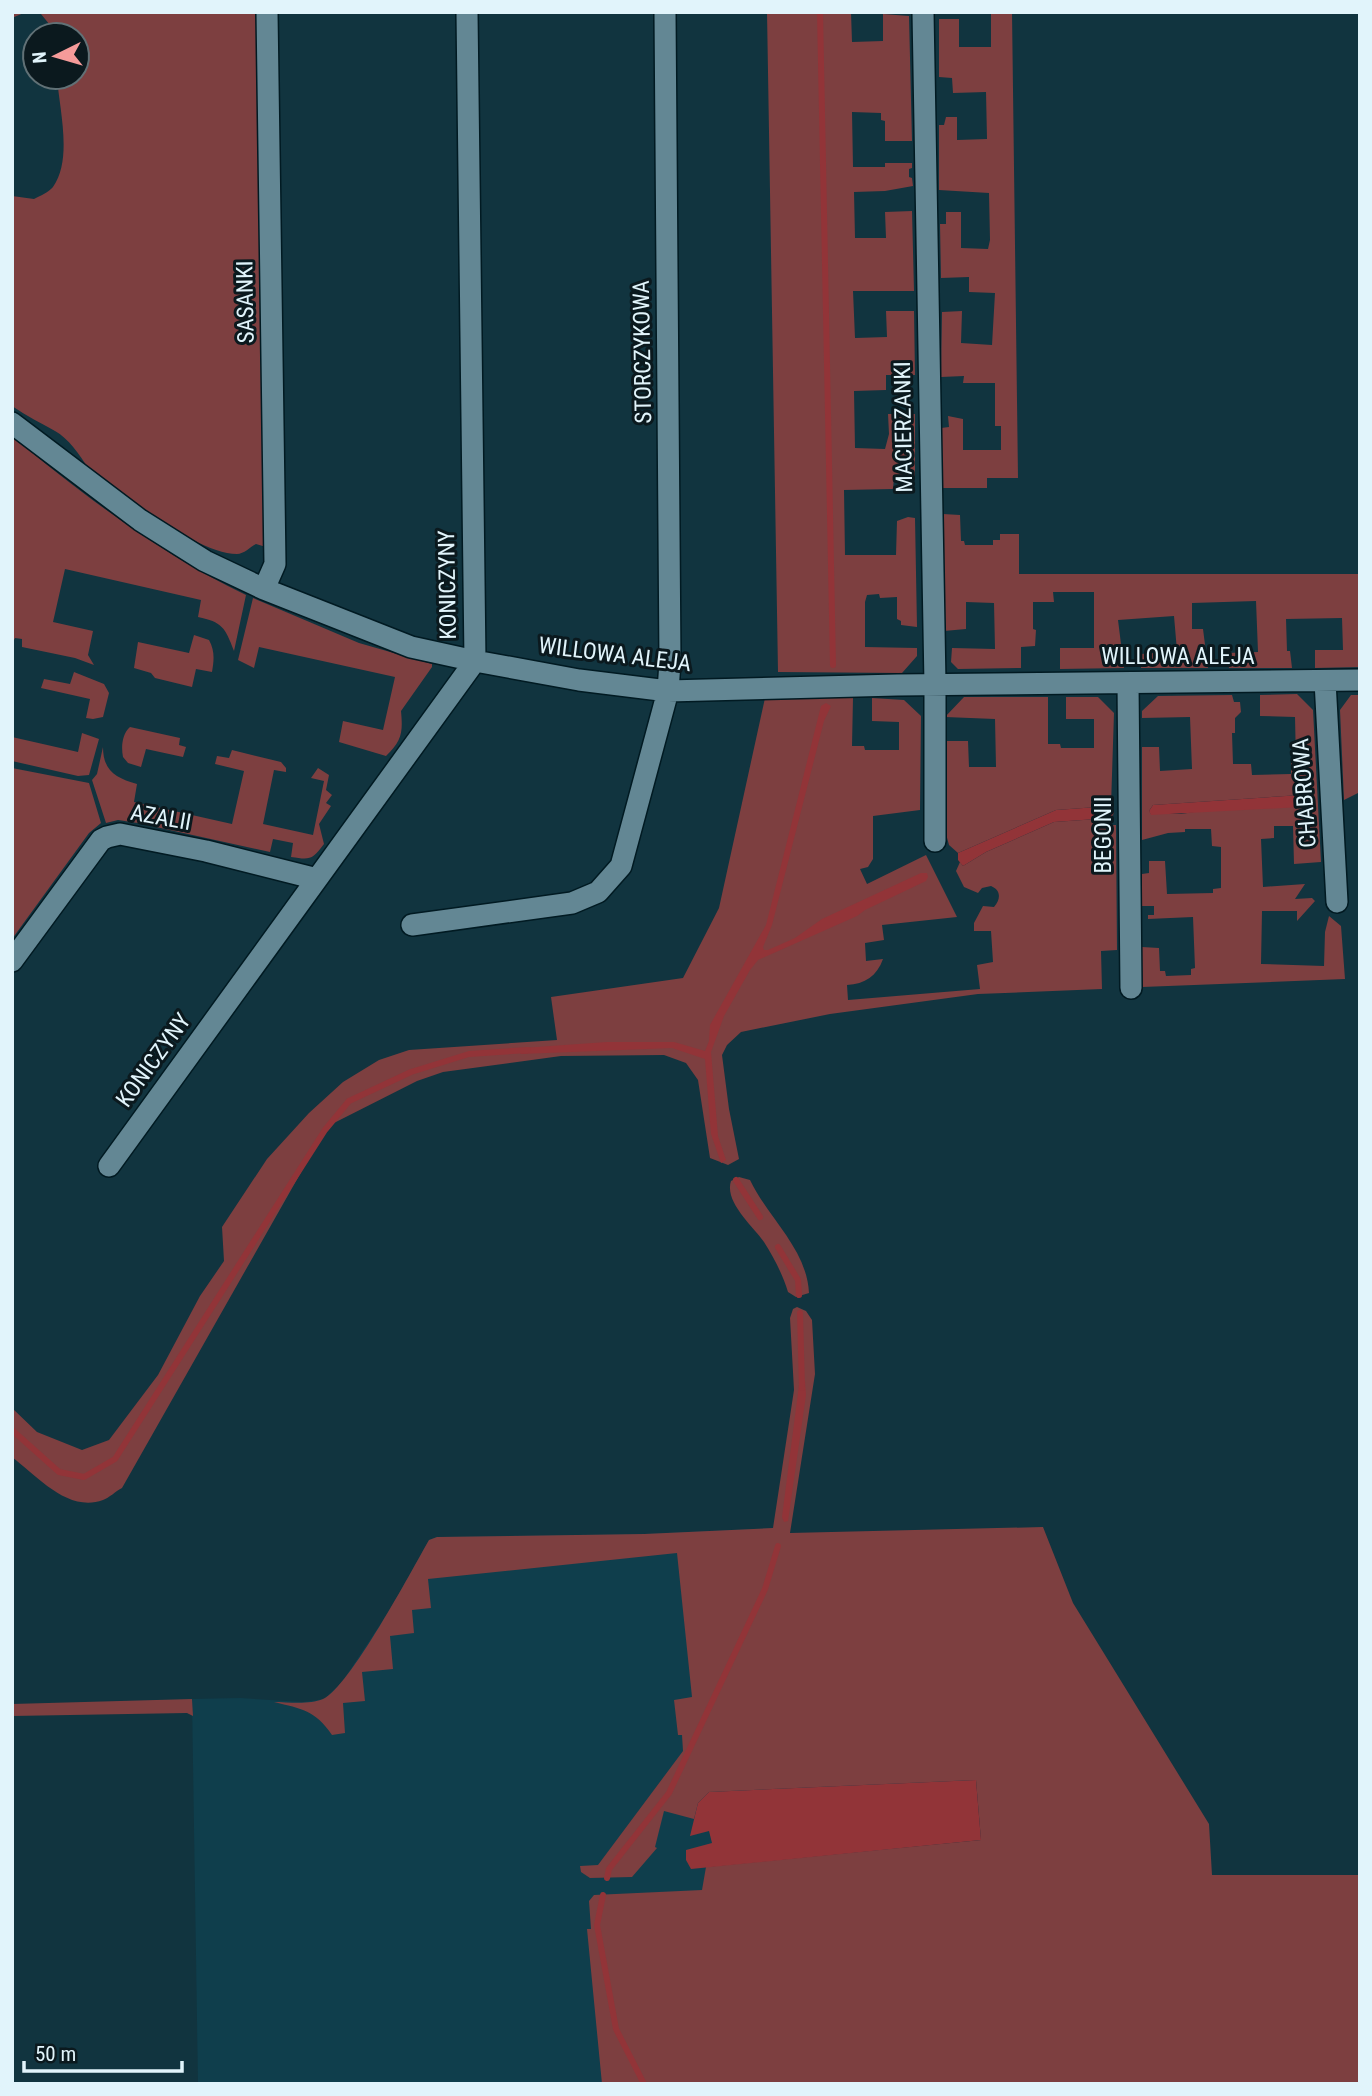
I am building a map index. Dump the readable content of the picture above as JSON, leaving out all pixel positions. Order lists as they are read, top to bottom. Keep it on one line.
{"streets":{"street":["SASANKI","STORCZYKOWA","MACIERZANKI","KONICZYNY","WILLOWA ALEJA","CHABROWA","AZALII","BEGONII"]},"crossings":[["SASANKI","WILLOWA ALEJA"],["STORCZYKOWA","WILLOWA ALEJA"],["MACIERZANKI","WILLOWA ALEJA"],["KONICZYNY","WILLOWA ALEJA"],["KONICZYNY","AZALII"],["WILLOWA ALEJA","CHABROWA"],["WILLOWA ALEJA","BEGONII"]],"scale_bar":"50 m","north":"left"}
